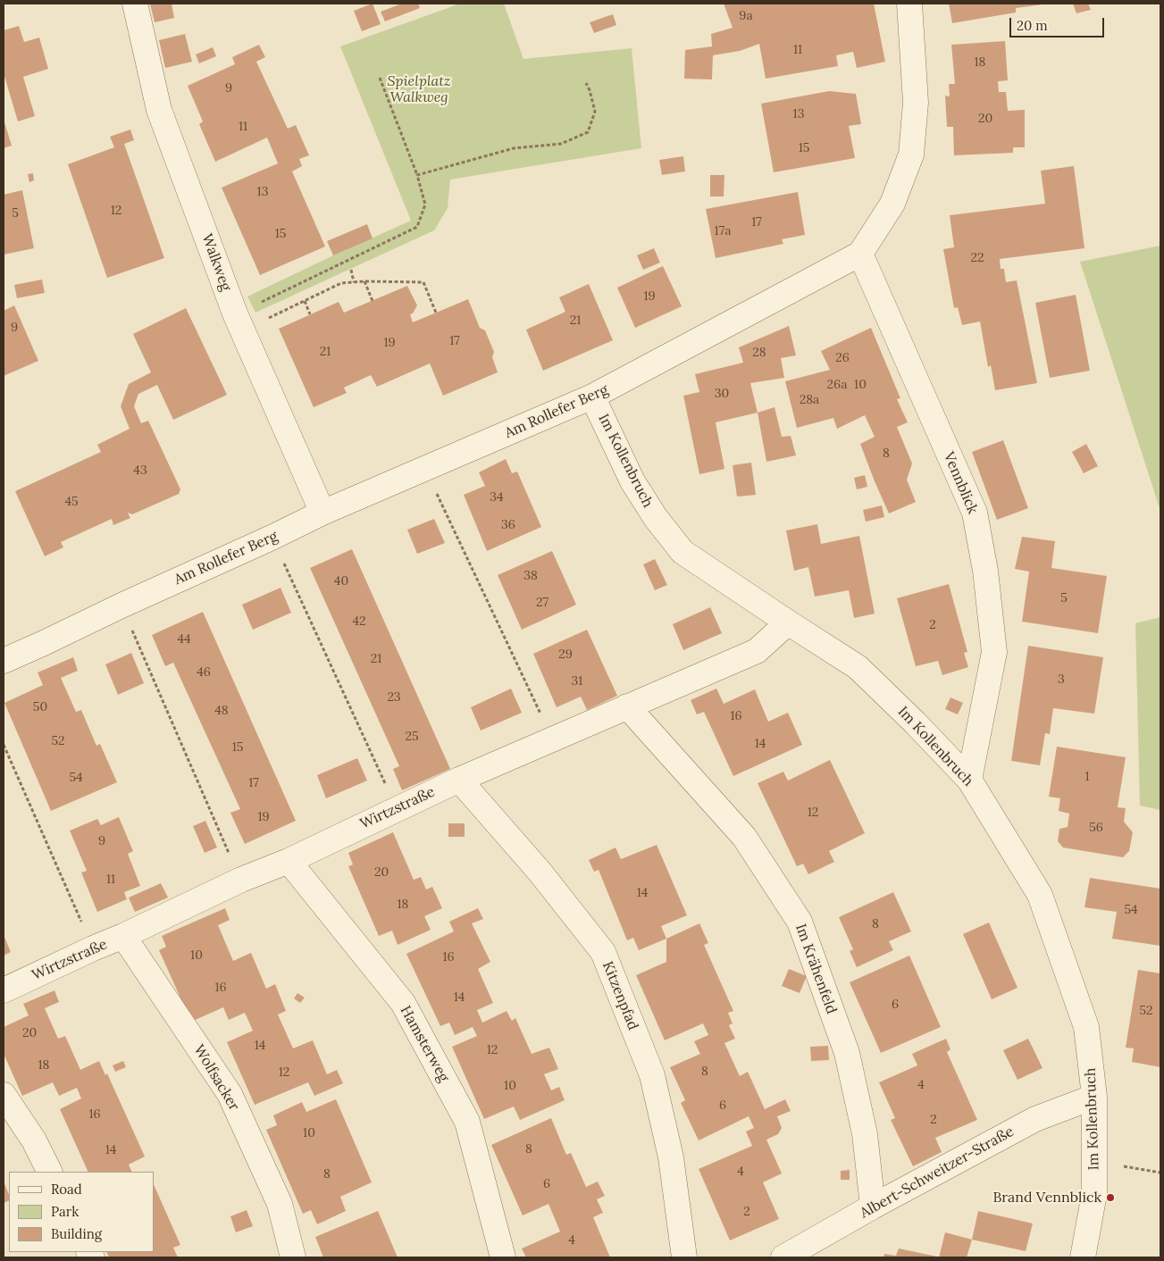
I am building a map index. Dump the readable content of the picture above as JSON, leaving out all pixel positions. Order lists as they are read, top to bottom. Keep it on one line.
{"streets":{"street":["Walkweg","Am Rollefer Berg","Im Kollenbruch","Vennblick","Wirtzstraße","Im Krähenfeld","Kitzenpfad","Hamsterweg","Wolfsacker","Albert-Schweitzer-Straße"]},"crossings":[["Walkweg","Am Rollefer Berg"],["Am Rollefer Berg","Im Kollenbruch"],["Am Rollefer Berg","Vennblick"],["Im Kollenbruch","Vennblick"],["Im Kollenbruch","Wirtzstraße"],["Im Kollenbruch","Albert-Schweitzer-Straße"],["Wirtzstraße","Im Krähenfeld"],["Wirtzstraße","Kitzenpfad"],["Wirtzstraße","Hamsterweg"],["Wirtzstraße","Wolfsacker"],["Im Krähenfeld","Albert-Schweitzer-Straße"]],"parks":["Spielplatz Walkweg"],"places":["Brand Vennblick"],"house_numbers":["9a","11","18","9","13","20","11","15","13","12","5","17","17a","15","22","19","21","9","17","19","21","28","26","26a","10","30","28a","8","43","34","45","36","38","40","5","27","42","2","44","29","21","46","3","31","23","50","48","16","25","52","14","15","1","54","17","12","19","56","9","20","11","14","18","54","8","10","16","16","14","6","52","20","14","12","18","8","12","4","10","6","16","2","10","8","14","4","8","6","2","4"],"legend":["Road","Park","Building"],"scale_bar":"20 m"}
